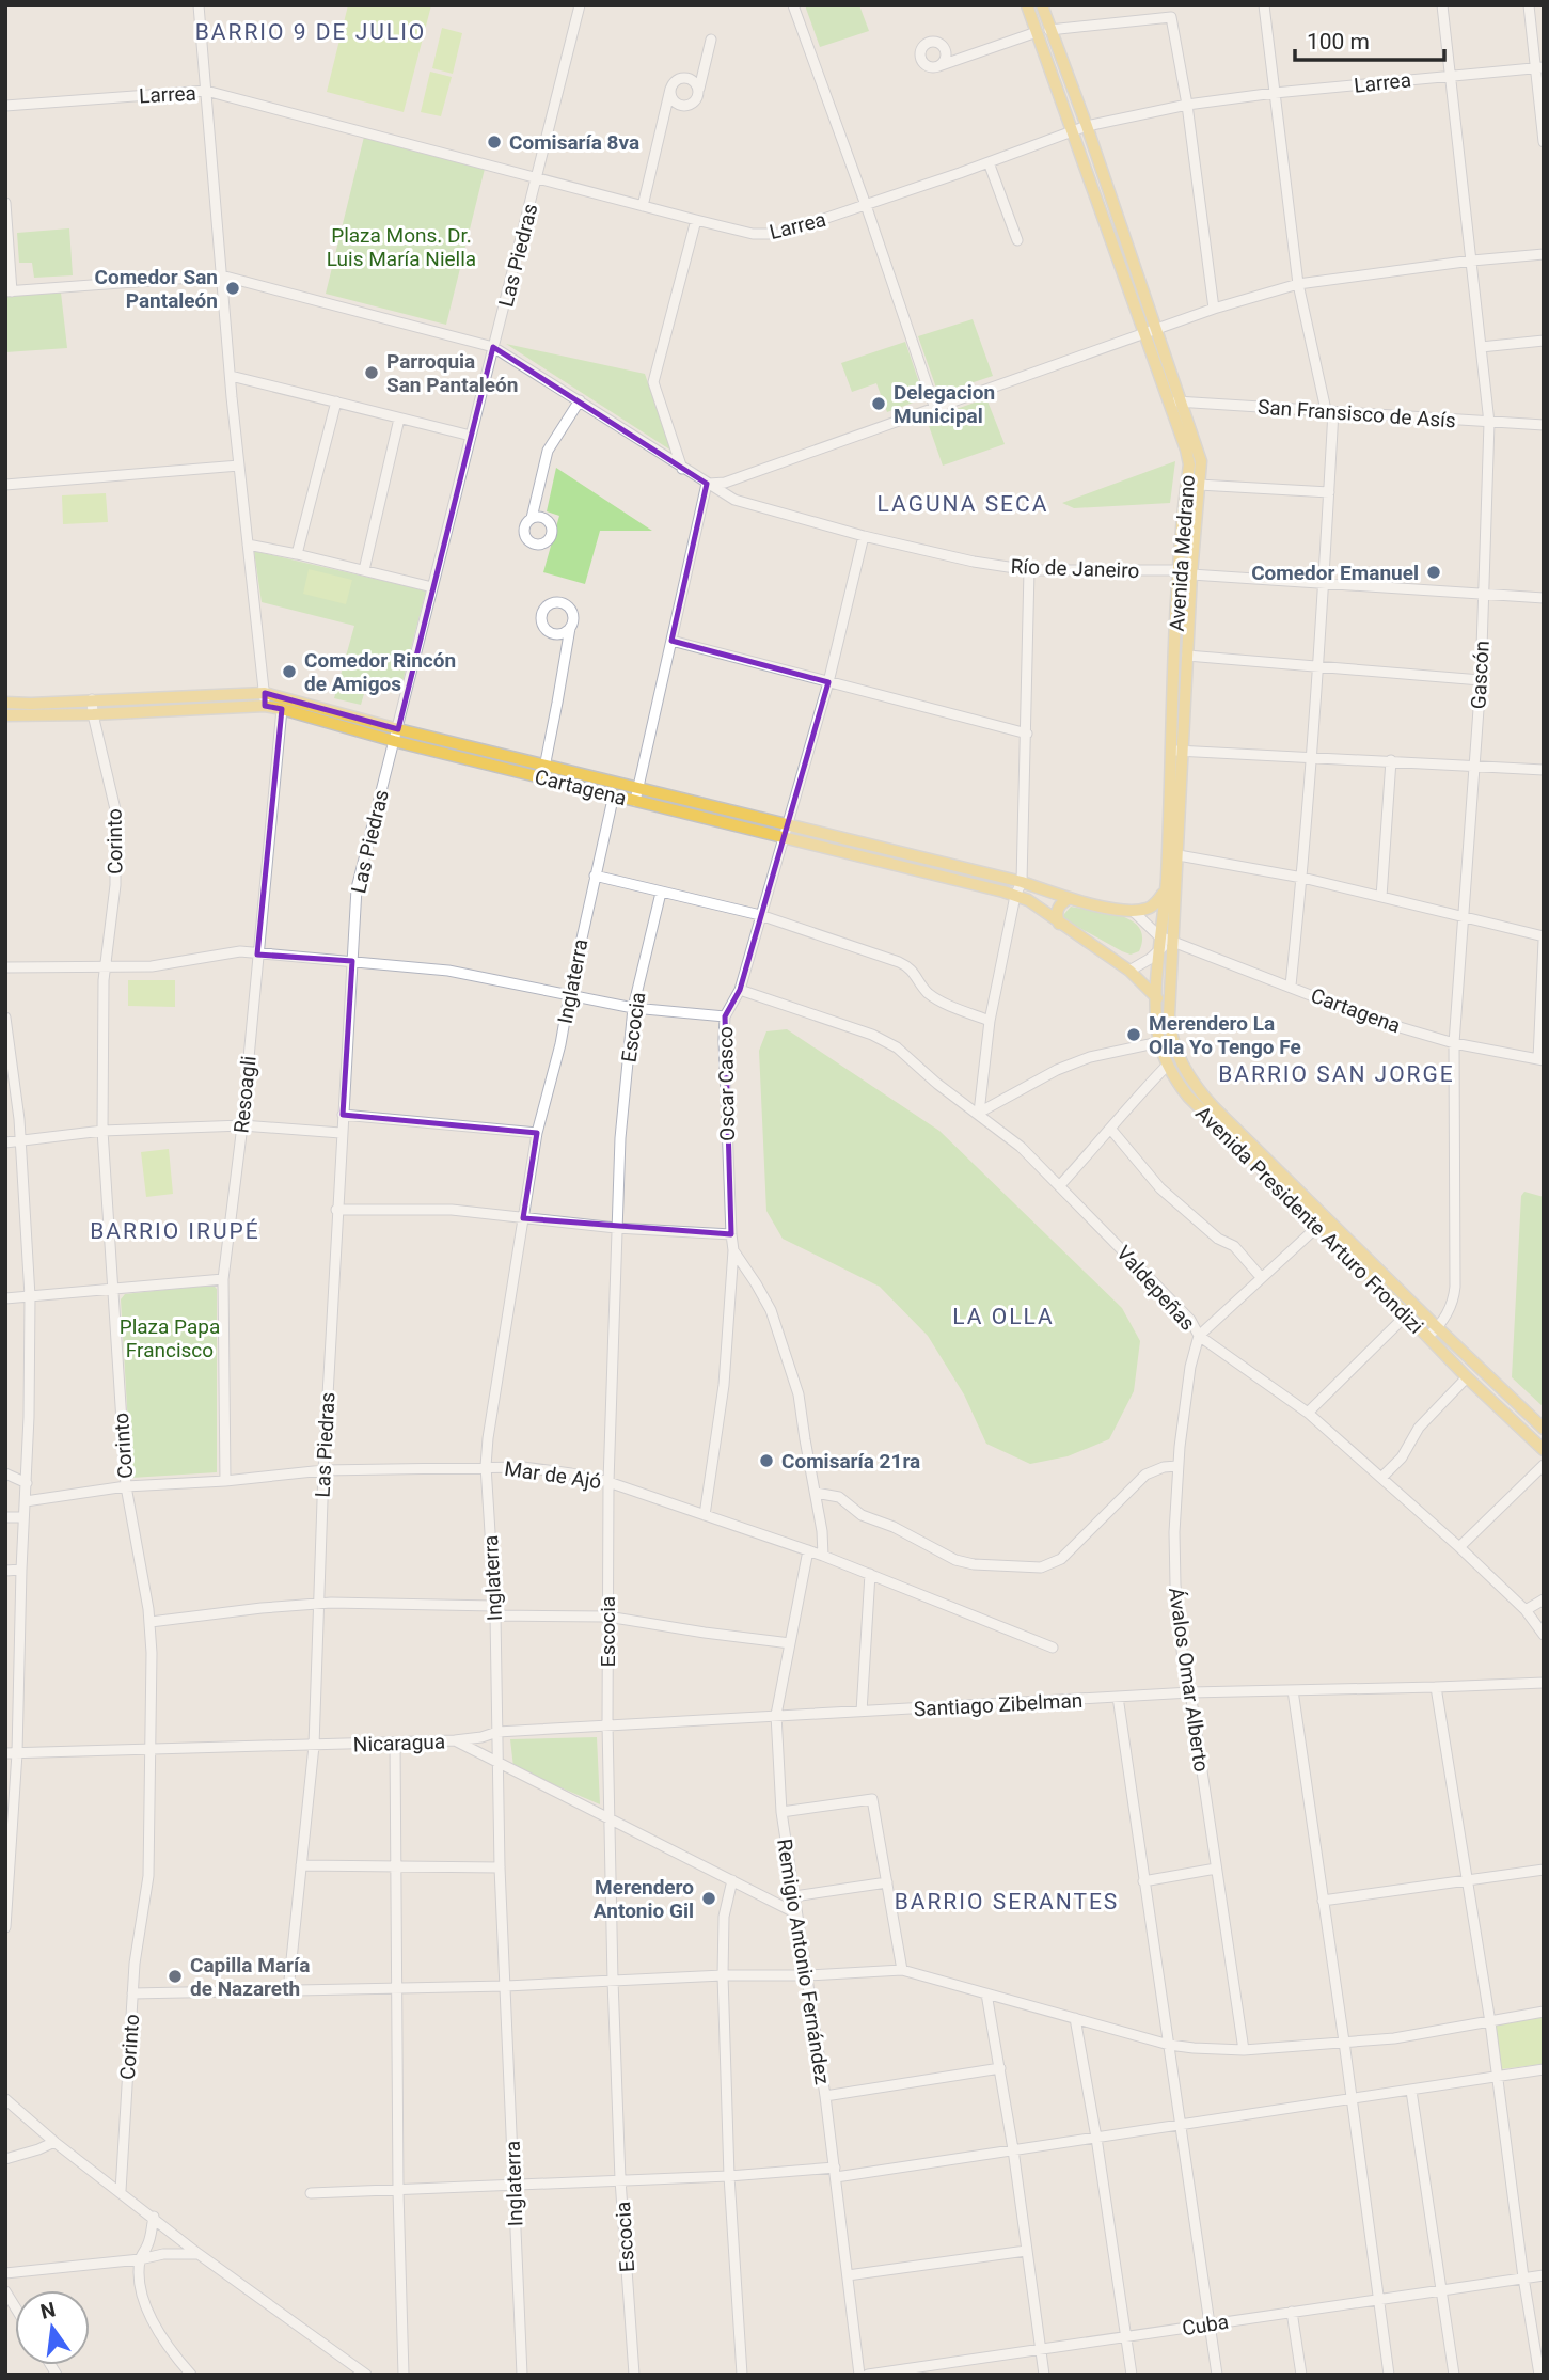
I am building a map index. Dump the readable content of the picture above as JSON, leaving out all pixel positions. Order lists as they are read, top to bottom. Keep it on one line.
{"streets":{"main road":["Avenida Medrano","Cartagena","Avenida Presidente Arturo Frondizi"],"street":["Larrea","Las Piedras","San Fransisco de Asís","Río de Janeiro","Gascón","Corinto","Inglaterra","Escocia","Oscar Casco","Resoagli","Valdepeñas","Mar de Ajó","Ávalos Omar Alberto","Santiago Zibelman","Nicaragua","Remigio Antonio Fernández","Cuba"]},"crossings":[["Larrea","Las Piedras"],["Larrea","Avenida Medrano"],["Larrea","Gascón"],["Las Piedras","Río de Janeiro"],["Las Piedras","Cartagena"],["Las Piedras","Mar de Ajó"],["Las Piedras","Nicaragua"],["San Fransisco de Asís","Avenida Medrano"],["San Fransisco de Asís","Gascón"],["Avenida Medrano","Río de Janeiro"],["Avenida Medrano","Cartagena"],["Avenida Medrano","Avenida Presidente Arturo Frondizi"],["Río de Janeiro","Gascón"],["Río de Janeiro","Oscar Casco"],["Gascón","Cartagena"],["Gascón","Avenida Presidente Arturo Frondizi"],["Cartagena","Corinto"],["Cartagena","Inglaterra"],["Cartagena","Oscar Casco"],["Cartagena","Resoagli"],["Cartagena","Avenida Presidente Arturo Frondizi"],["Corinto","Mar de Ajó"],["Corinto","Nicaragua"],["Inglaterra","Mar de Ajó"],["Inglaterra","Santiago Zibelman"],["Inglaterra","Nicaragua"],["Escocia","Mar de Ajó"],["Escocia","Santiago Zibelman"],["Escocia","Nicaragua"],["Oscar Casco","Valdepeñas"],["Oscar Casco","Mar de Ajó"],["Resoagli","Mar de Ajó"],["Valdepeñas","Ávalos Omar Alberto"],["Mar de Ajó","Remigio Antonio Fernández"],["Ávalos Omar Alberto","Santiago Zibelman"],["Santiago Zibelman","Nicaragua"],["Santiago Zibelman","Remigio Antonio Fernández"],["Nicaragua","Remigio Antonio Fernández"]],"districts":["BARRIO 9 DE JULIO","LAGUNA SECA","BARRIO SAN JORGE","BARRIO IRUPÉ","LA OLLA","BARRIO SERANTES"],"parks":["Plaza Mons. Dr. Luis María Niella","Plaza Papa Francisco"],"places":["Comisaría 8va","Comedor San Pantaleón","Parroquia San Pantaleón","Delegacion Municipal","Comedor Emanuel","Comedor Rincón de Amigos","Merendero La Olla Yo Tengo Fe","Comisaría 21ra","Merendero Antonio Gil","Capilla María de Nazareth"],"scale_bar":"100 m","north":"top"}
